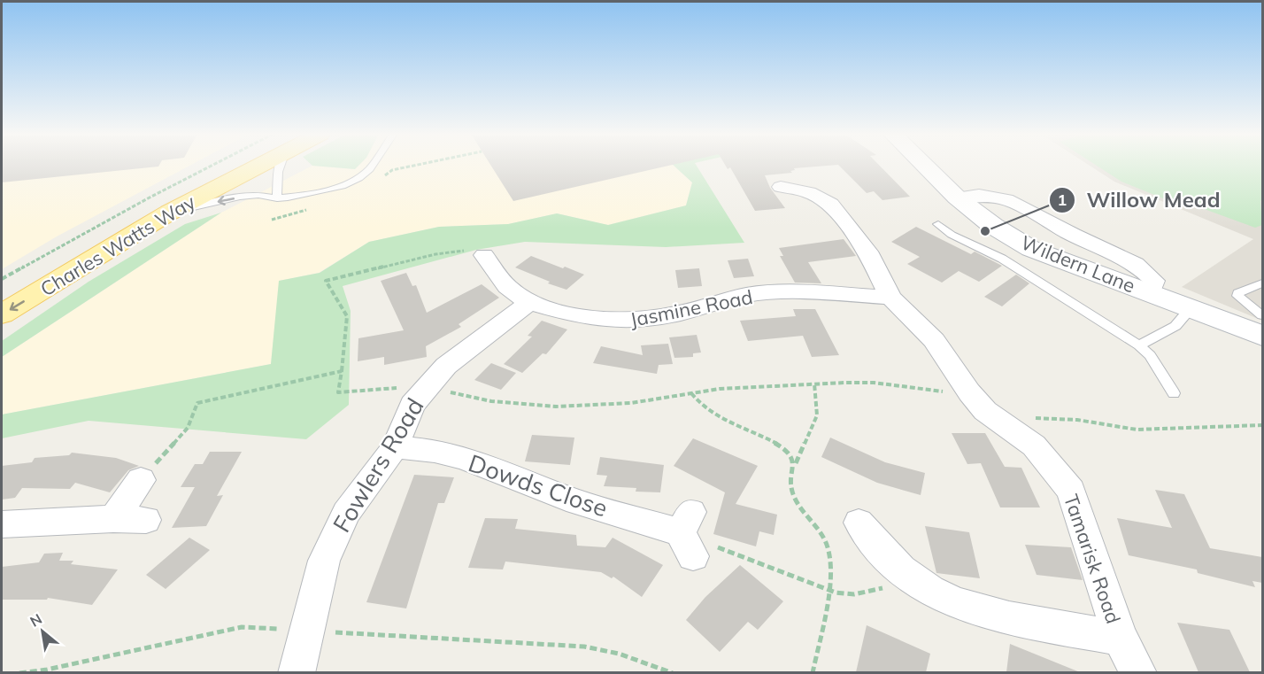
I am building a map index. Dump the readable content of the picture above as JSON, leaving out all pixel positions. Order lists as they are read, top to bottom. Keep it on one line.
{"streets":{"main road":["Charles Watts Way"],"street":["Wildern Lane","Jasmine Road","Fowlers Road","Dowds Close","Tamarisk Road"]},"crossings":[["Jasmine Road","Fowlers Road"],["Jasmine Road","Tamarisk Road"],["Fowlers Road","Dowds Close"]],"places":["Willow Mead"],"north":"top left"}
